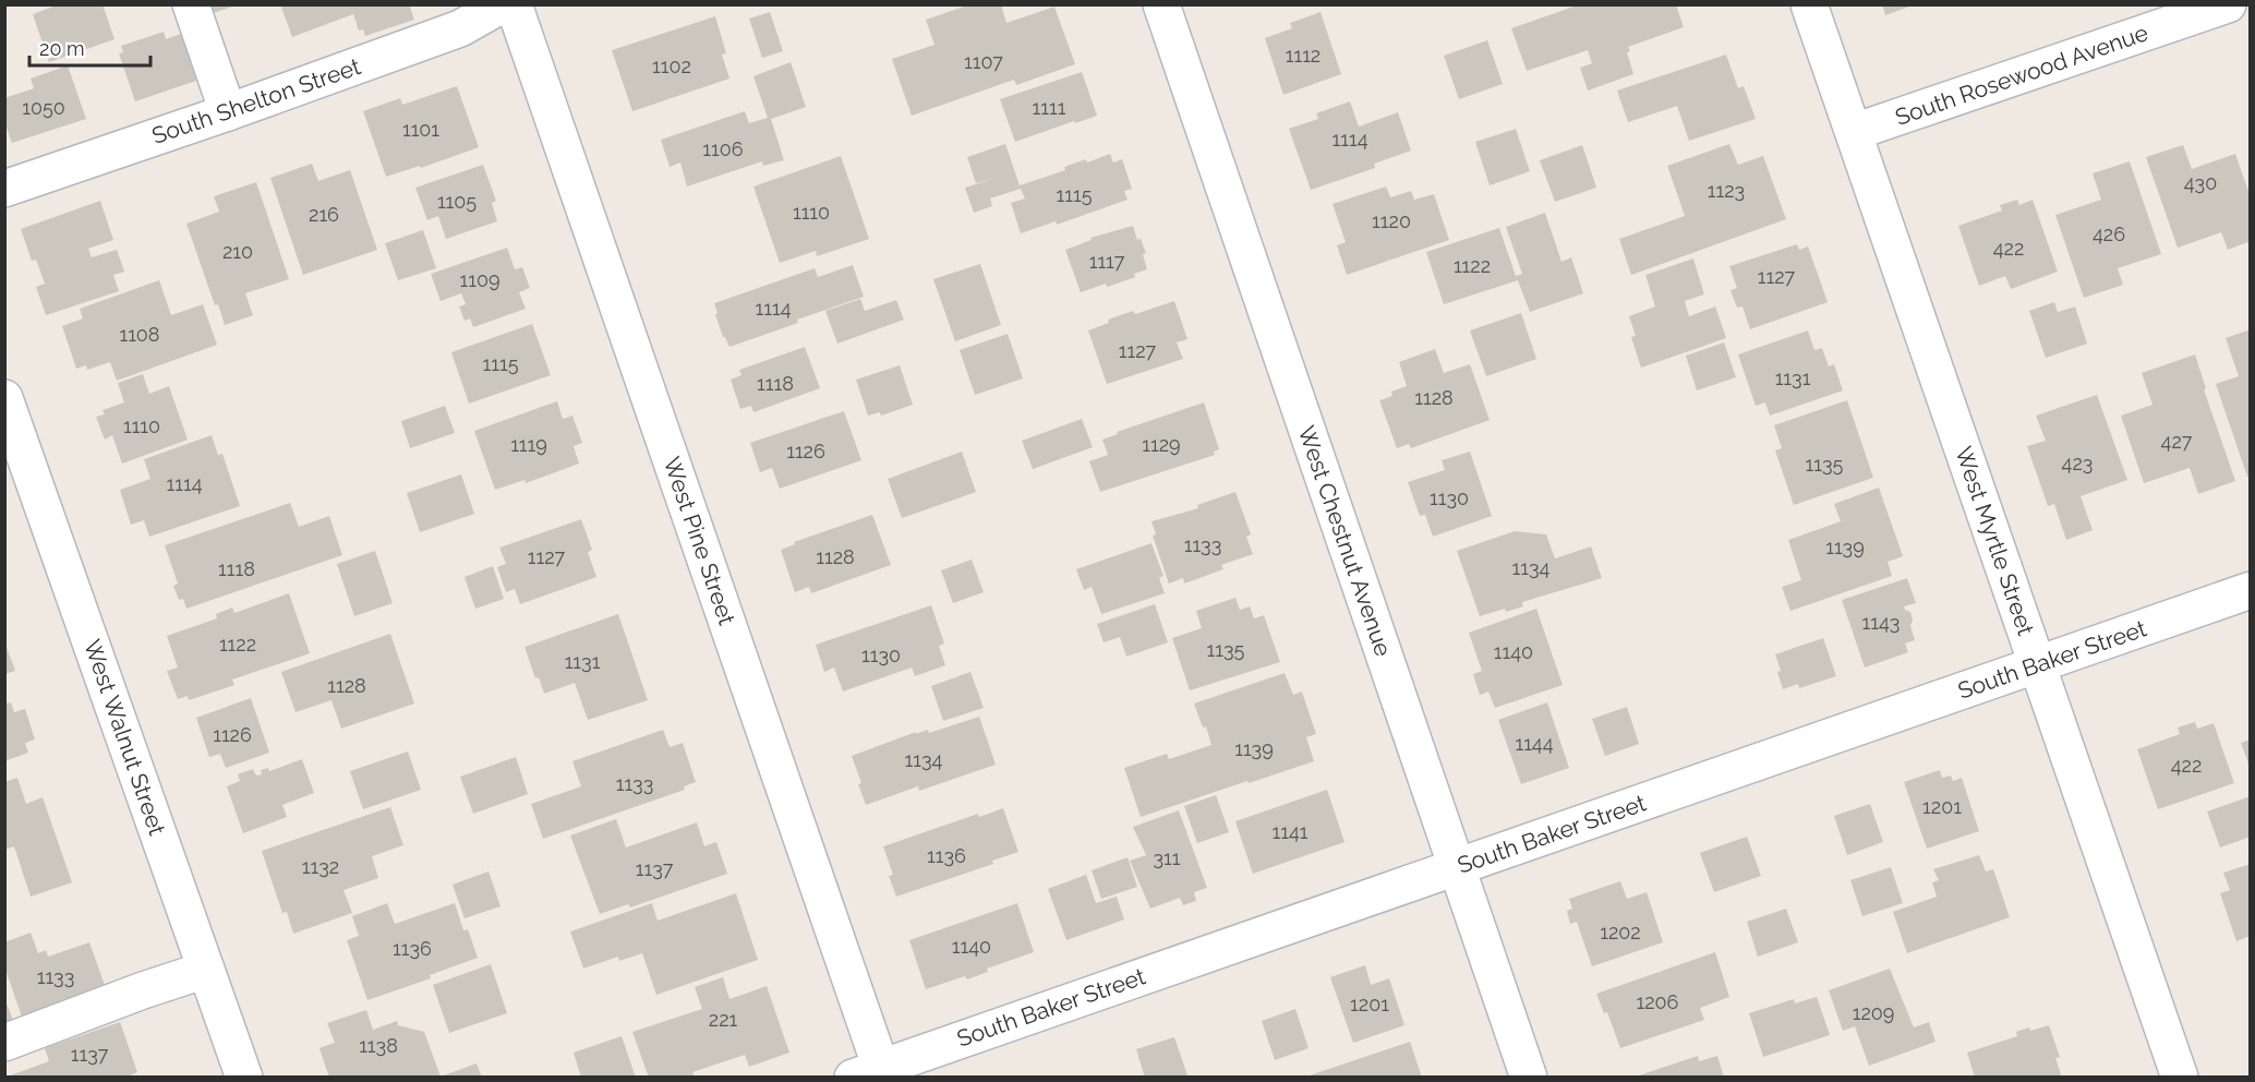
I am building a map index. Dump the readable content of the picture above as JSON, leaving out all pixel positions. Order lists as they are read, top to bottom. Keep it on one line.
{"streets":{"street":["South Rosewood Avenue","South Shelton Street","West Pine Street","West Chestnut Avenue","West Myrtle Street","South Baker Street","West Walnut Street"]},"crossings":[["South Rosewood Avenue","West Myrtle Street"],["West Pine Street","South Baker Street"],["West Chestnut Avenue","South Baker Street"],["West Myrtle Street","South Baker Street"]],"house_numbers":["1112","1107","1102","1050","1111","1101","1114","1106","430","1123","1115","1105","1110","216","1120","426","422","210","1117","1122","1127","1109","1114","1108","1127","1115","1131","1118","1128","1110","427","1119","1129","1126","423","1135","1114","1130","1133","1139","1127","1128","1134","1118","1143","1122","1135","1140","1130","1131","1128","1126","1144","1139","1134","422","1133","1201","1141","1136","311","1132","1137","1202","1140","1136","1133","1206","1201","1209","221","1138","1137"],"scale_bar":"20 m"}
